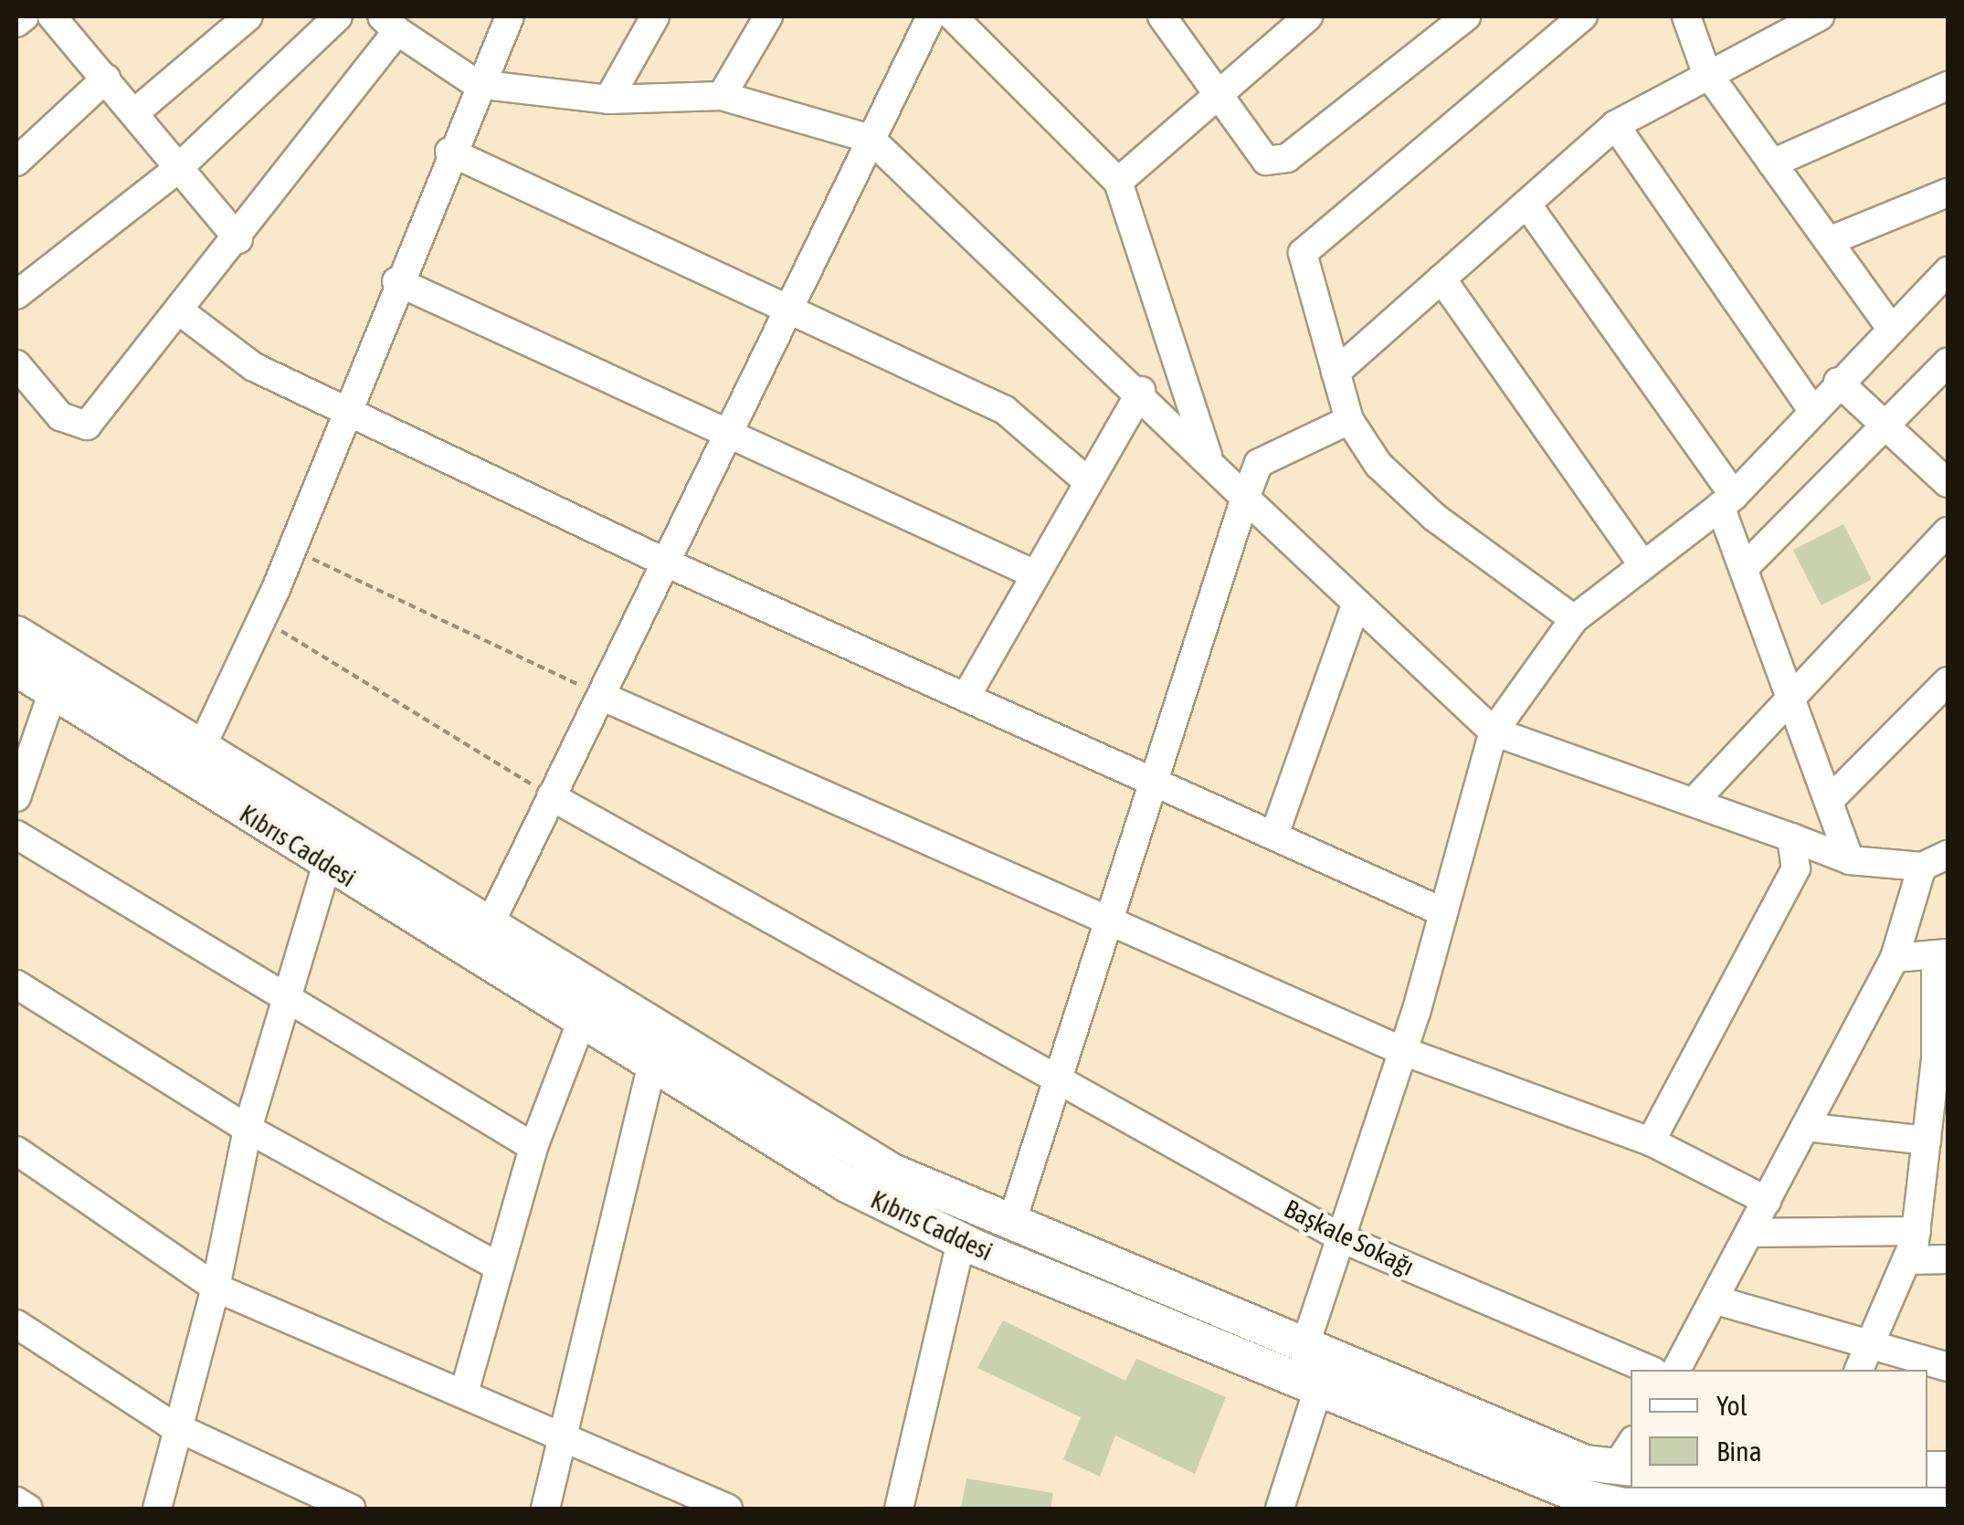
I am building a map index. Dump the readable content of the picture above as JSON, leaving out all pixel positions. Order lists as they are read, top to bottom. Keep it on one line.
{"streets":{"main road":["Kıbrıs Caddesi"],"street":["Başkale Sokağı"]},"legend":["Yol","Bina"]}
